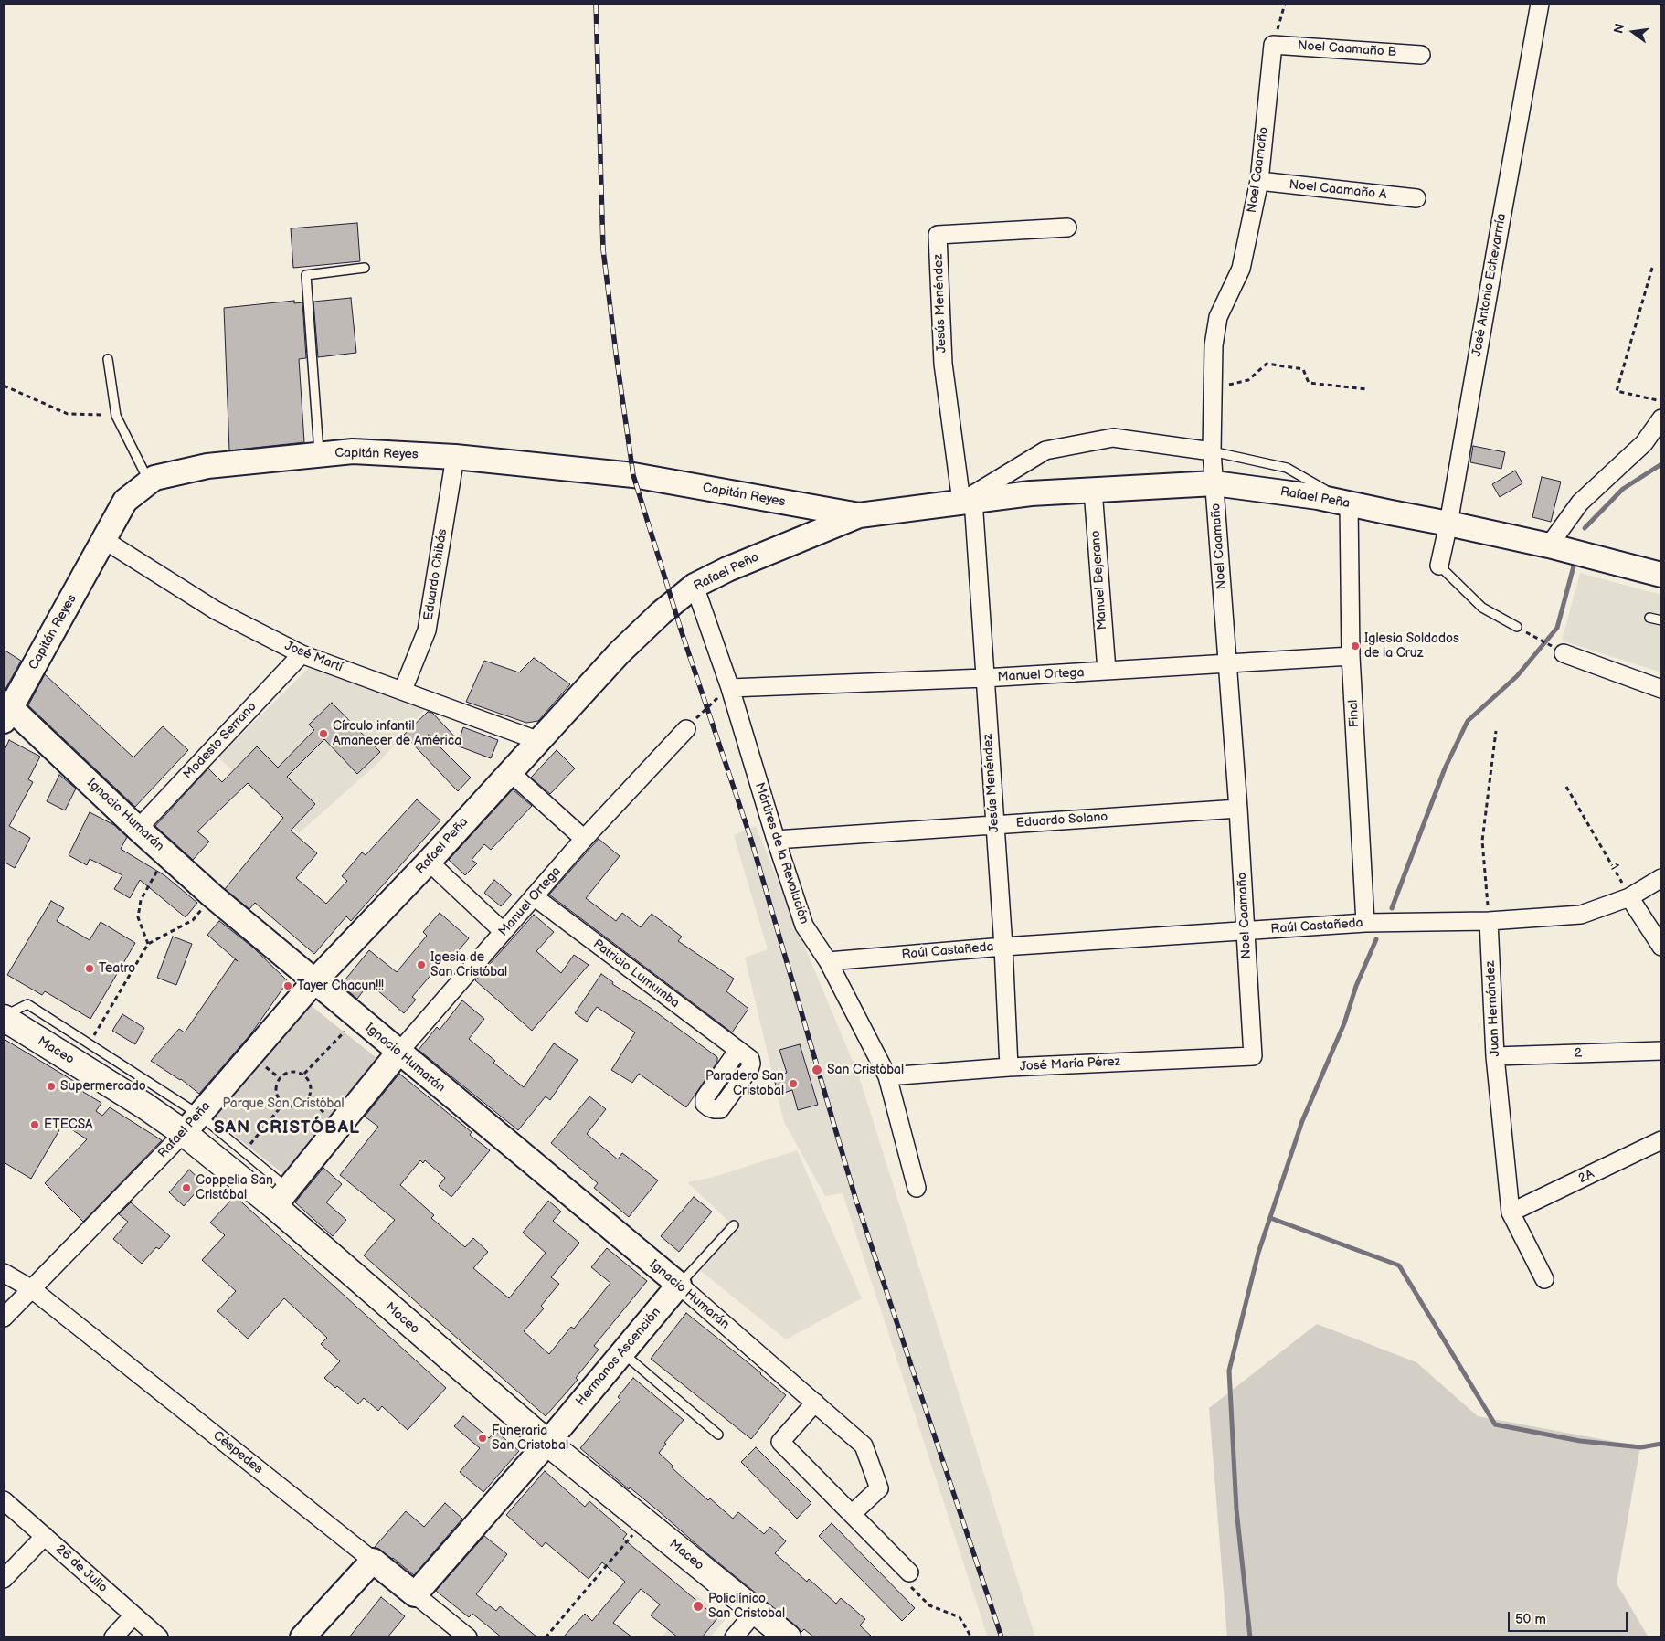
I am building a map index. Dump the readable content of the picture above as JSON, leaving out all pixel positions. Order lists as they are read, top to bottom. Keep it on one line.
{"streets":{"main road":["Maceo"],"street":["Noel Caamaño B","Noel Caamaño","Noel Caamaño A","José Antonio Echevarrría","Jesús Menéndez","Capitán Reyes","Rafael Peña","Eduardo Chibás","Manuel Bejerano","José Martí","Manuel Ortega","Final","Modesto Serrano","Ignacio Humarán","Eduardo Solano","Mártires de la Revolución","Raúl Castañeda","Patricio Lumumba","Juan Hernández","2","José María Pérez","2A","Hermanos Ascención","Céspedes","26 de Julio"],"path":["1"]},"crossings":[["Noel Caamaño B","Noel Caamaño"],["Noel Caamaño","Noel Caamaño A"],["Noel Caamaño","Rafael Peña"],["Noel Caamaño","Manuel Ortega"],["Noel Caamaño","Eduardo Solano"],["Noel Caamaño","Raúl Castañeda"],["Noel Caamaño","José María Pérez"],["José Antonio Echevarrría","Rafael Peña"],["Jesús Menéndez","Rafael Peña"],["Jesús Menéndez","Manuel Ortega"],["Jesús Menéndez","Eduardo Solano"],["Jesús Menéndez","Raúl Castañeda"],["Jesús Menéndez","José María Pérez"],["Capitán Reyes","Rafael Peña"],["Capitán Reyes","Eduardo Chibás"],["Capitán Reyes","José Martí"],["Capitán Reyes","Ignacio Humarán"],["Rafael Peña","Manuel Bejerano"],["Rafael Peña","José Martí"],["Rafael Peña","Final"],["Rafael Peña","Ignacio Humarán"],["Rafael Peña","Mártires de la Revolución"],["Rafael Peña","Maceo"],["Rafael Peña","Céspedes"],["Eduardo Chibás","José Martí"],["Manuel Bejerano","Manuel Ortega"],["José Martí","Modesto Serrano"],["Manuel Ortega","Final"],["Manuel Ortega","Ignacio Humarán"],["Manuel Ortega","Mártires de la Revolución"],["Manuel Ortega","Patricio Lumumba"],["Manuel Ortega","Maceo"],["Final","Raúl Castañeda"],["Modesto Serrano","Ignacio Humarán"],["Ignacio Humarán","Hermanos Ascención"],["Eduardo Solano","Mártires de la Revolución"],["Mártires de la Revolución","Raúl Castañeda"],["Mártires de la Revolución","José María Pérez"],["1","Raúl Castañeda"],["Raúl Castañeda","Juan Hernández"],["Juan Hernández","2"],["Juan Hernández","2A"],["Maceo","Hermanos Ascención"],["Hermanos Ascención","Céspedes"]],"districts":["SAN CRISTÓBAL"],"parks":["Parque San Cristóbal"],"places":["Iglesia Soldados de la Cruz","Círculo infantil Amanecer de América","Igesia de San Cristóbal","Teatro","Tayer Chacun!!!","San Cristóbal","Paradero San Cristobal","Supermercado","ETECSA","Coppelia San Cristóbal","Funeraria San Cristobal","Policlínico San Cristobal"],"scale_bar":"50 m","north":"left"}
